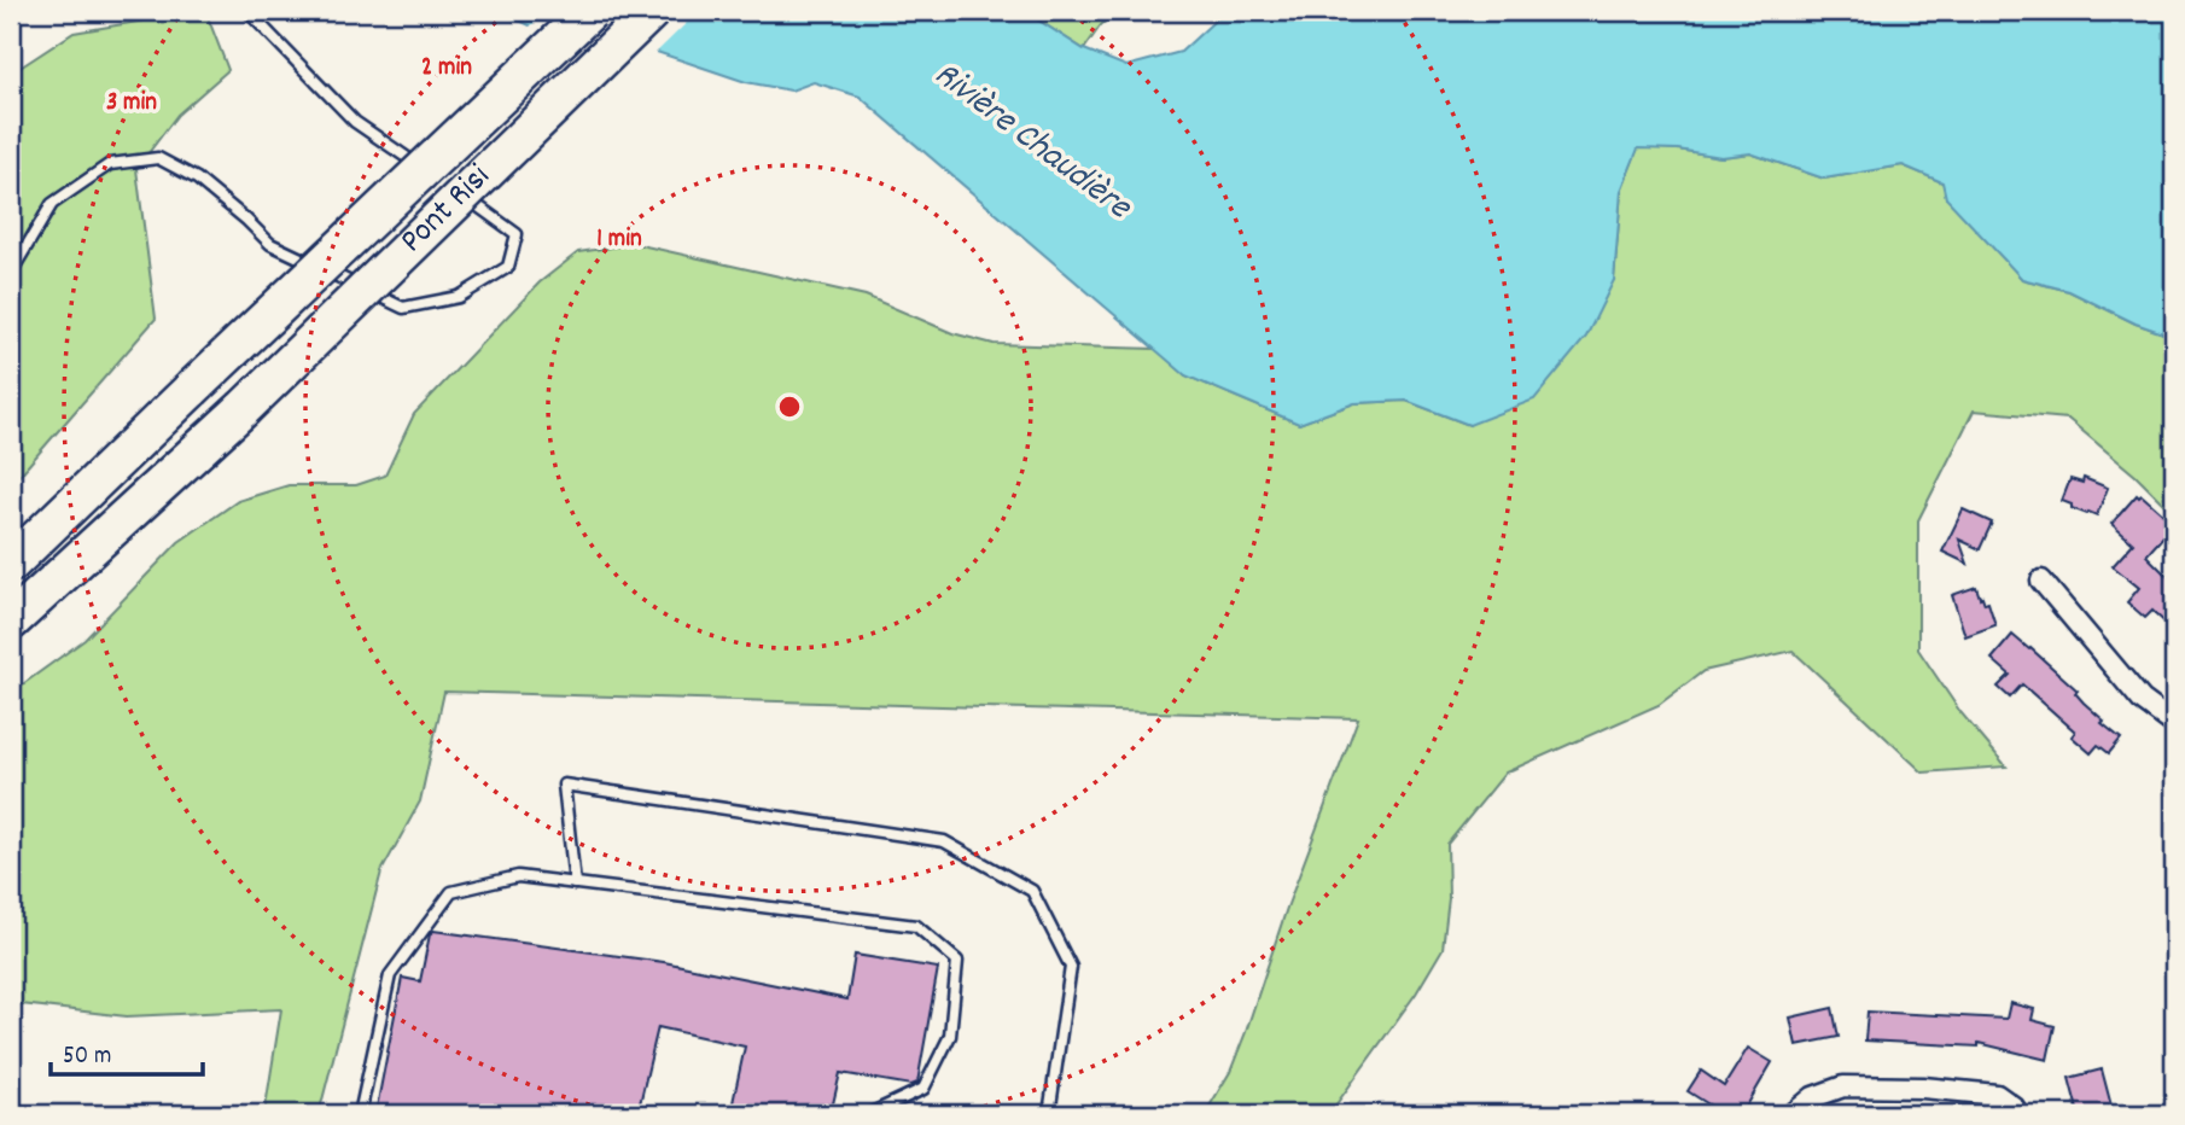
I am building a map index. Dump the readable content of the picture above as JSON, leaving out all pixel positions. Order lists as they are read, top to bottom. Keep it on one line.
{"streets":{"highway":["Pont Risi"]},"water":["Rivière Chaudière"],"scale_bar":"50 m","rings":["2 min","3 min","1 min"]}
